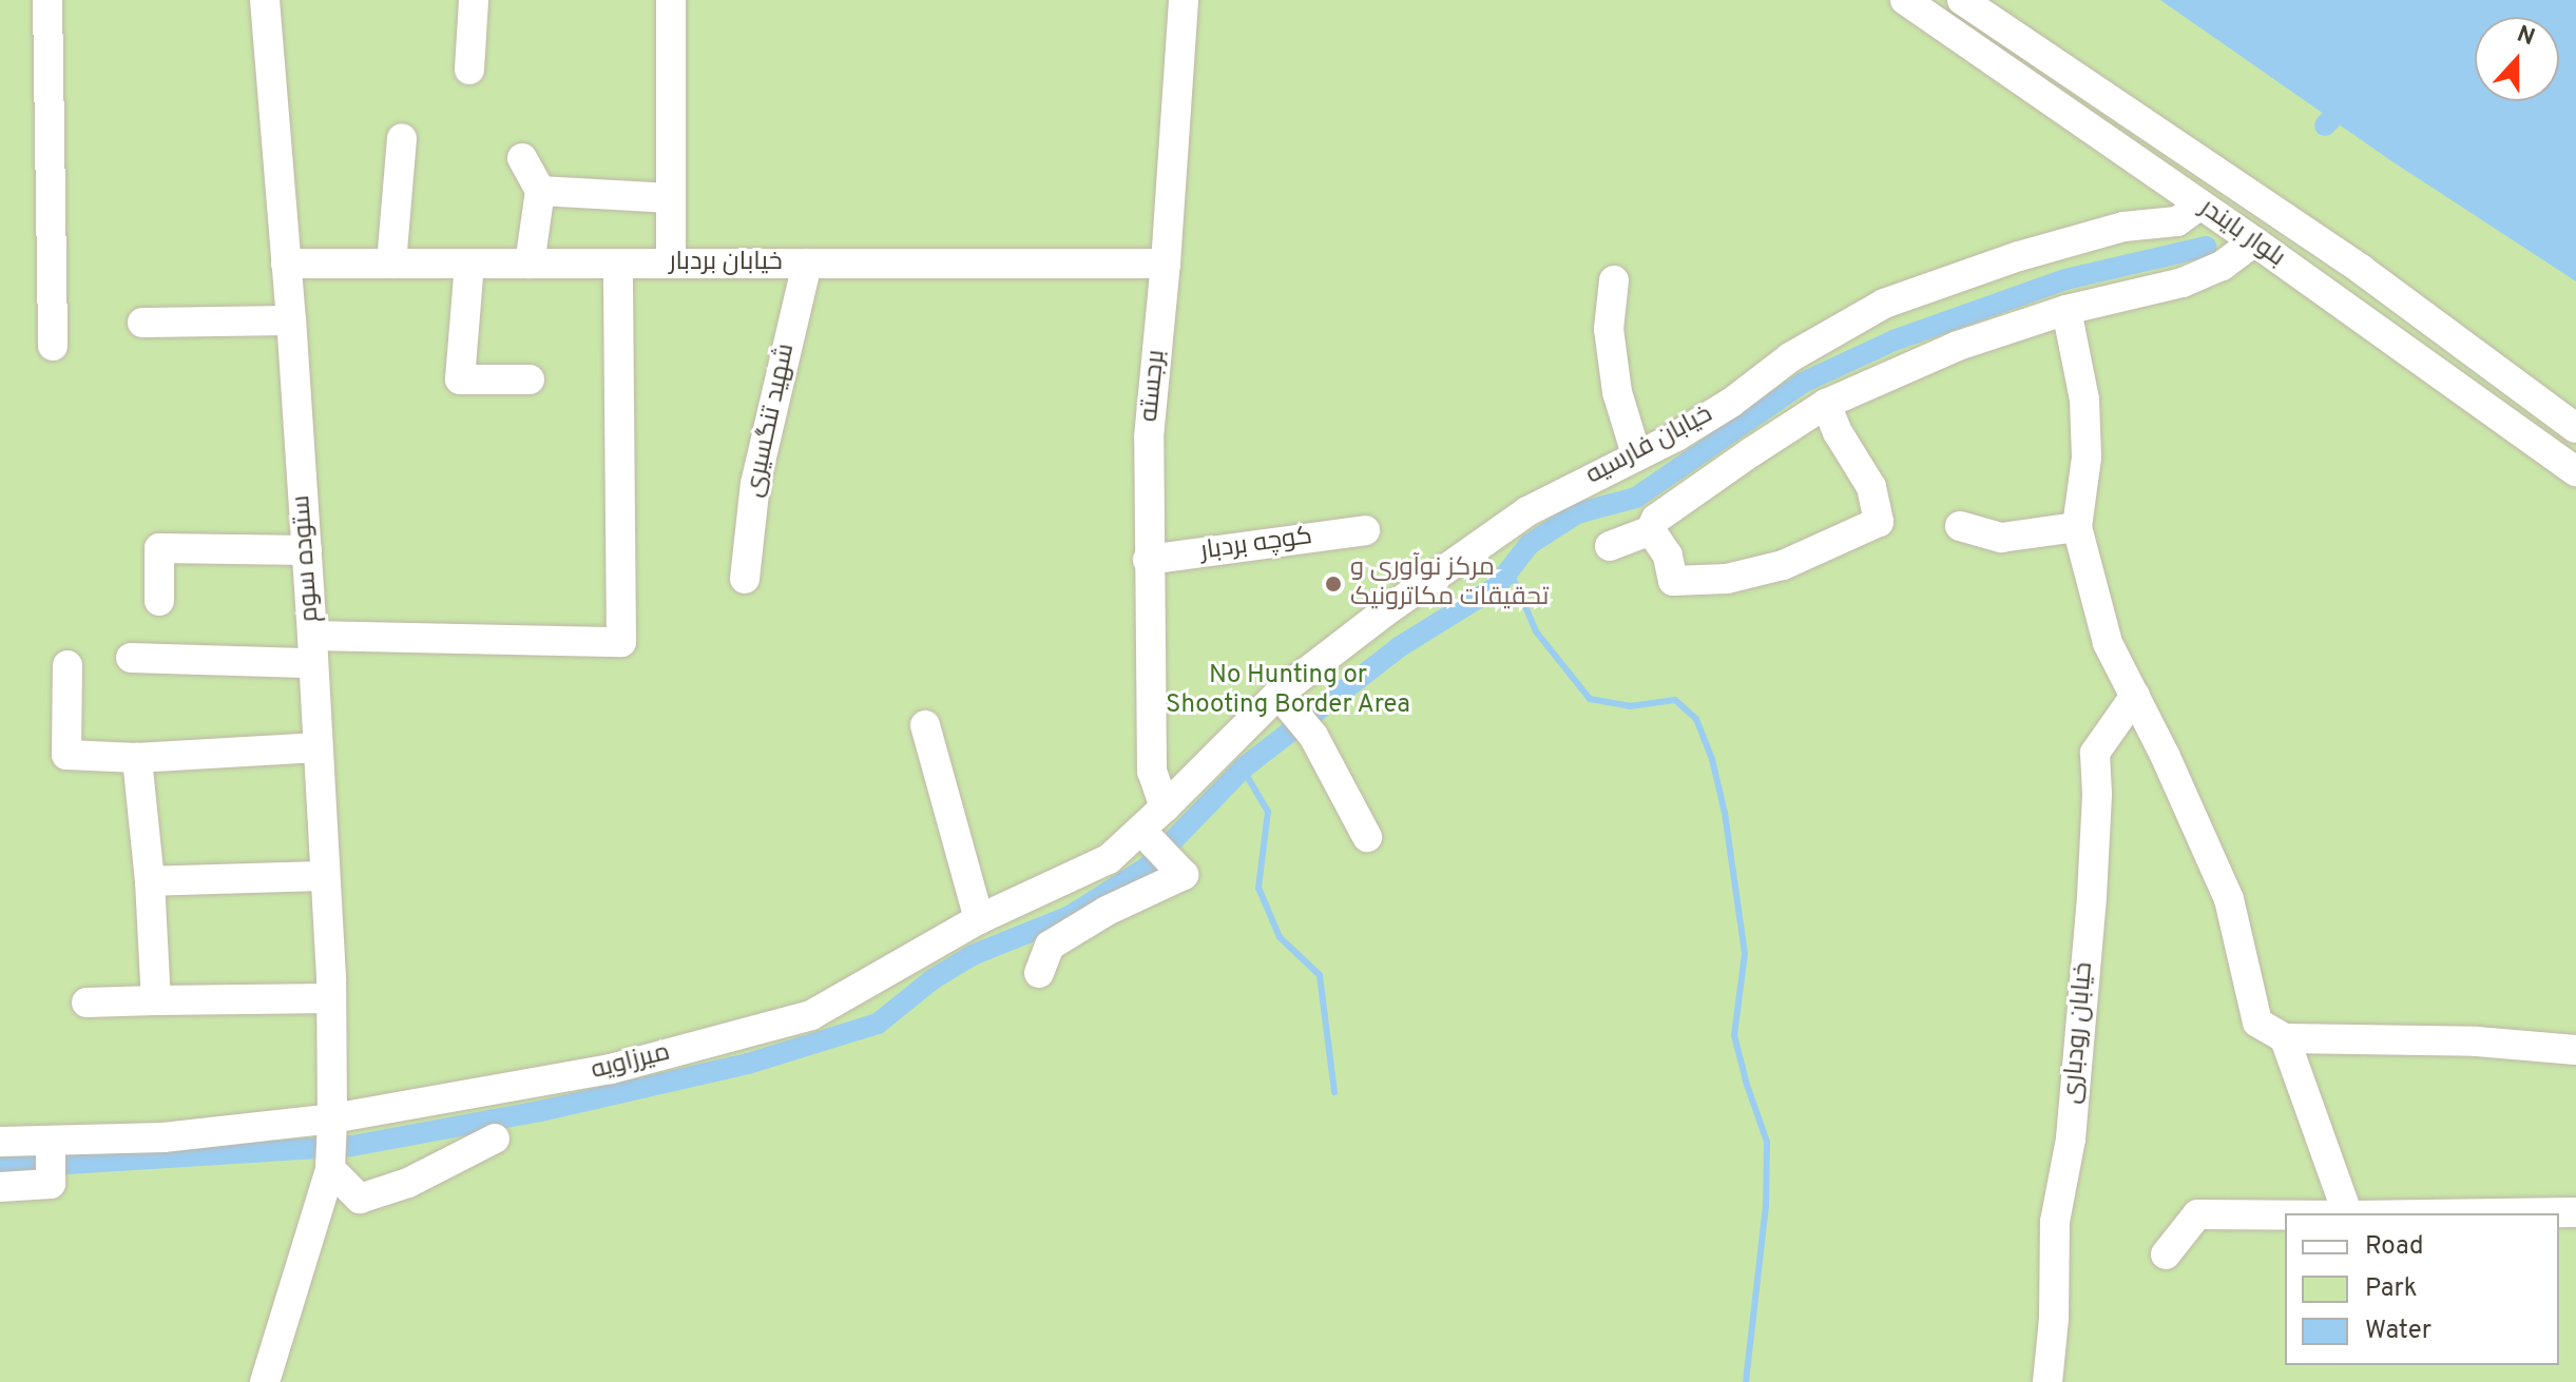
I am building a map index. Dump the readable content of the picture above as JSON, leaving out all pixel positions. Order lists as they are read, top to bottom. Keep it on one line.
{"streets":{"street":["بلوار بایندر","خیابان بردبار","برجسته","شهید تنگسیری","خیابان فارسیه","کوچه بردبار","ستوده سوم","خیابان رودباری","میرزاویه"]},"crossings":[["بلوار بایندر","خیابان فارسیه"],["خیابان بردبار","برجسته"],["خیابان بردبار","شهید تنگسیری"],["خیابان بردبار","ستوده سوم"],["برجسته","خیابان فارسیه"],["برجسته","کوچه بردبار"],["برجسته","میرزاویه"],["خیابان فارسیه","میرزاویه"],["ستوده سوم","میرزاویه"]],"parks":["No Hunting or Shooting Border Area"],"places":["مرکز نوآوری و تحقیقات مکاترونیک"],"legend":["Road","Park","Water"],"north":"top"}
